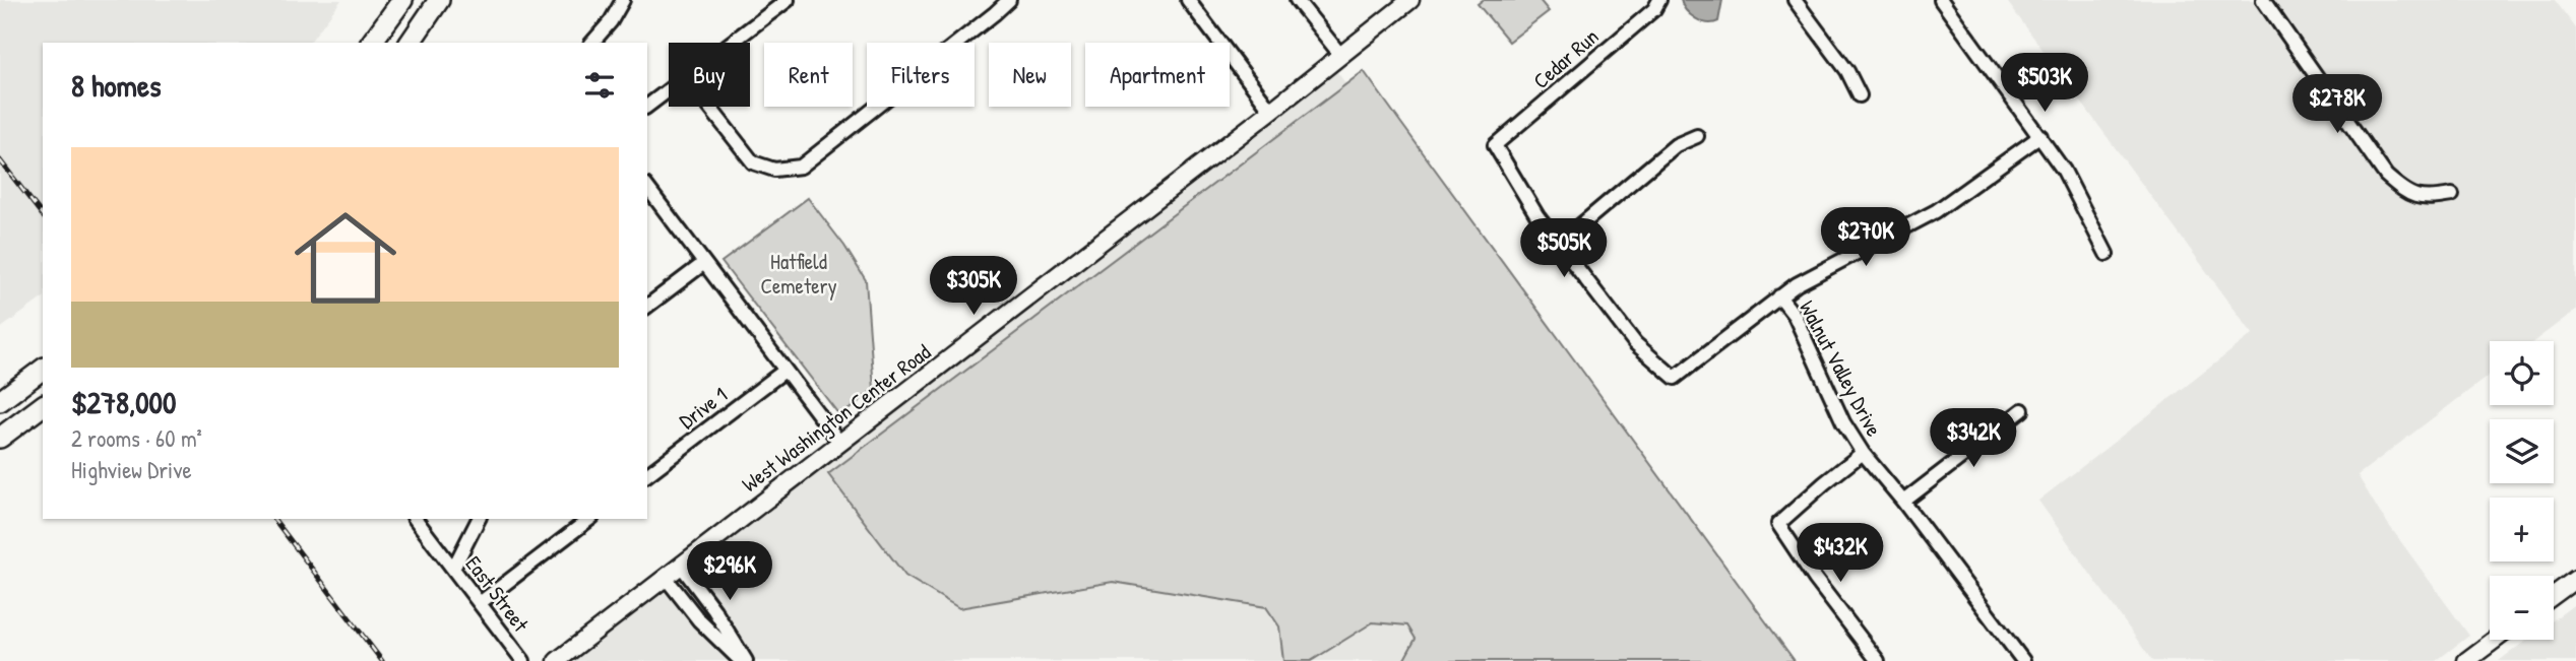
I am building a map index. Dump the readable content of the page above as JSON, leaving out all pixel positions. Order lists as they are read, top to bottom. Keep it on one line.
{"streets":{"main road":["West Washington Center Road"],"street":["Cedar Run","Walnut Valley Drive","Drive 1","East Street"]},"parks":["Hatfield Cemetery"],"page":{"chip":["Buy","Rent","Filters","New","Apartment"],"heading":"8 homes","price":["$503K","$278K","$270K","$505K","$305K","$342K","$432K","$296K"],"list":[{"name":"$278,000","note":"2 rooms · 60 m² · Highview Drive"}],"map_buttons":["+","−"]}}
